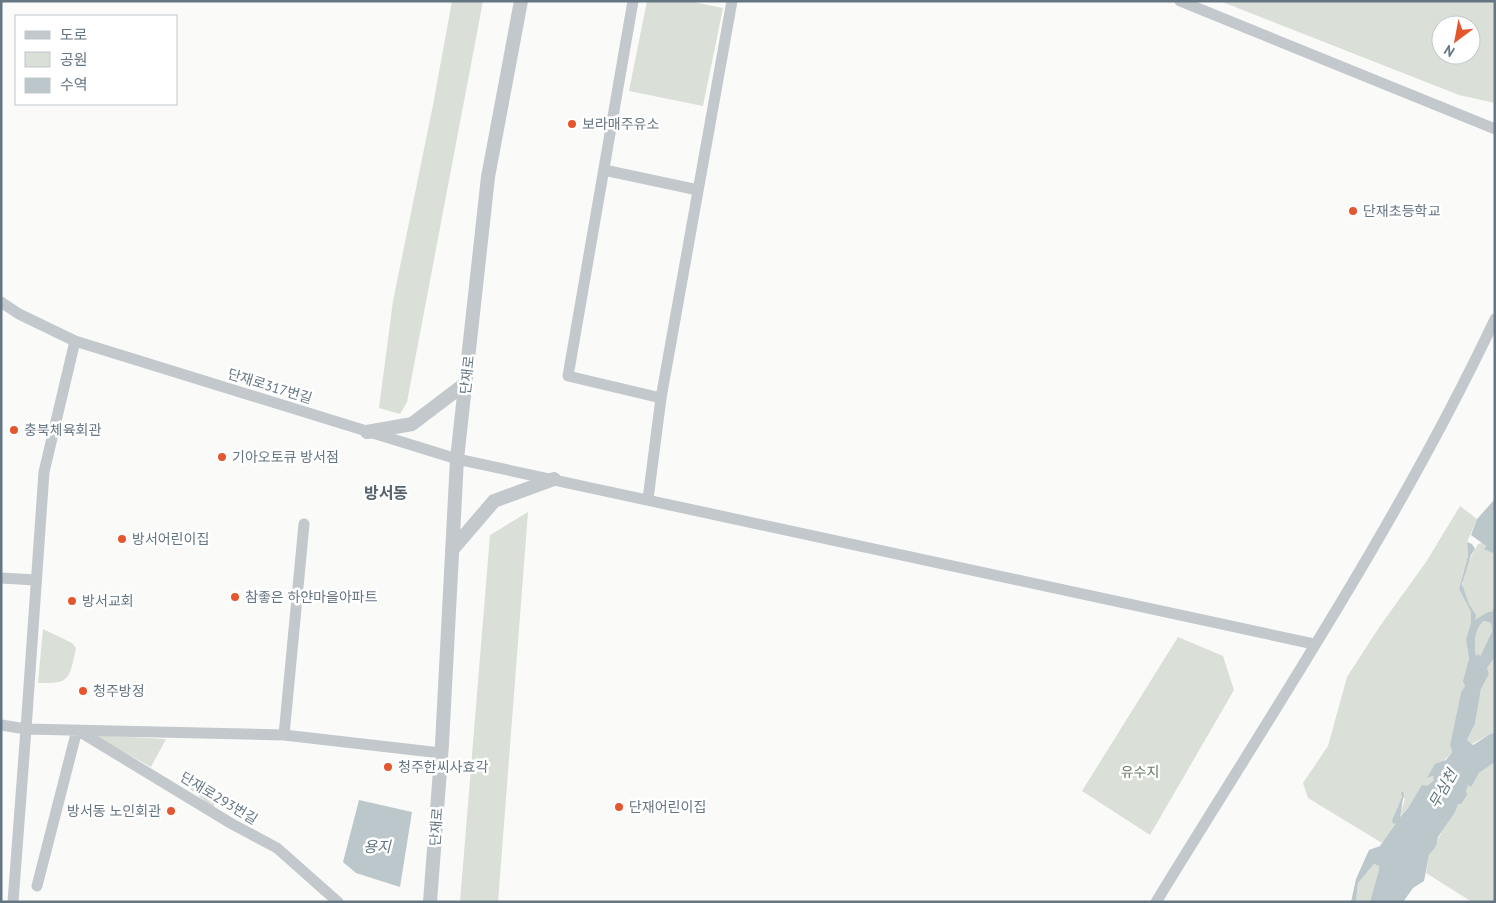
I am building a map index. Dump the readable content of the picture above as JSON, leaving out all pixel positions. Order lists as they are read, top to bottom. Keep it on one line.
{"streets":{"street":["단재로","단재로317번길","단재로293번길"]},"crossings":[["단재로","단재로317번길"]],"districts":["방서동"],"water":["무심천","용지"],"parks":["유수지"],"places":["보라매주유소","단재초등학교","충북체육회관","기아오토큐 방서점","방서어린이집","참좋은 하얀마을아파트","방서교회","청주방정","청주한씨사효각","단재어린이집","방서동 노인회관"],"legend":["도로","공원","수역"],"north":"bottom left"}
